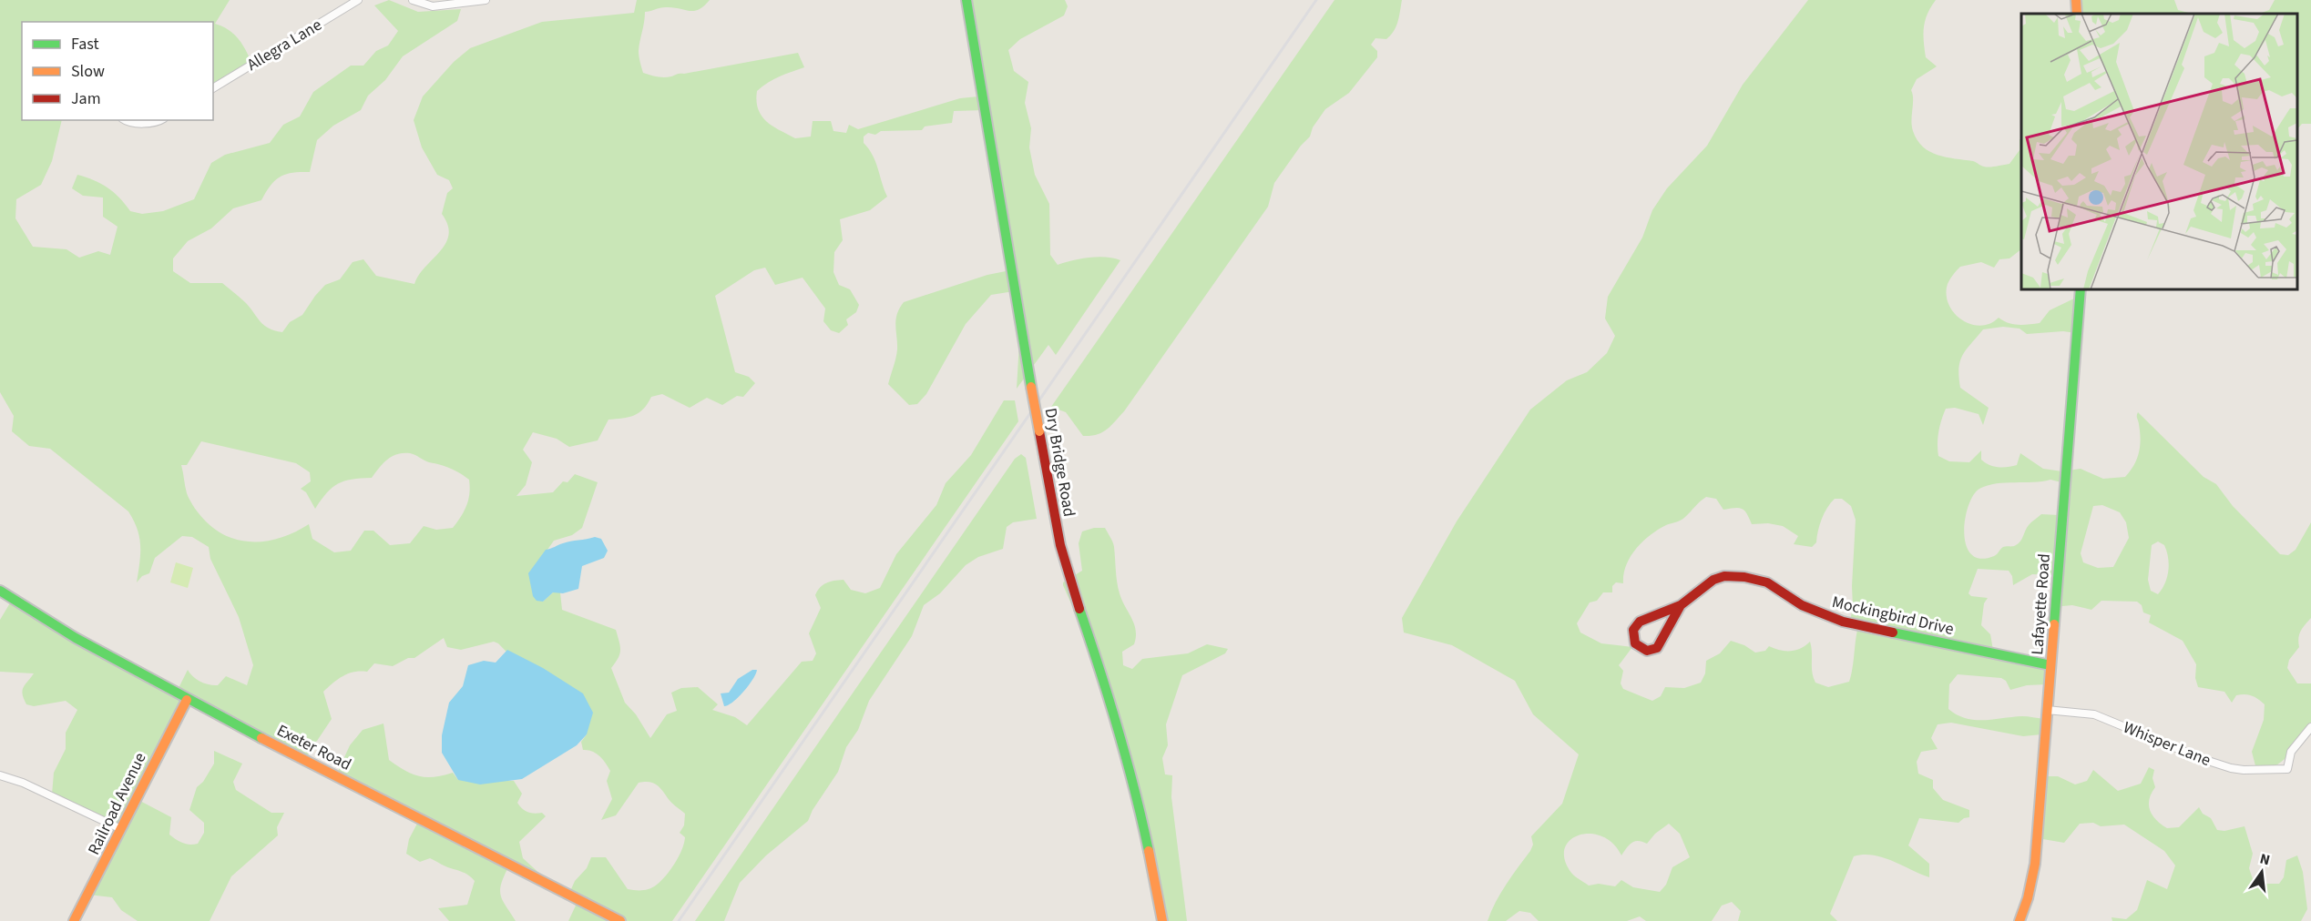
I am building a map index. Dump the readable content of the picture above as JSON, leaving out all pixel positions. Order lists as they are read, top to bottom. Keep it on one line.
{"streets":{"street":["Allegra Lane","Dry Bridge Road","Lafayette Road","Mockingbird Drive","Whisper Lane","Exeter Road","Railroad Avenue"]},"crossings":[["Lafayette Road","Mockingbird Drive"],["Lafayette Road","Whisper Lane"],["Exeter Road","Railroad Avenue"]],"legend":["Fast","Slow","Jam"],"north":"top"}
